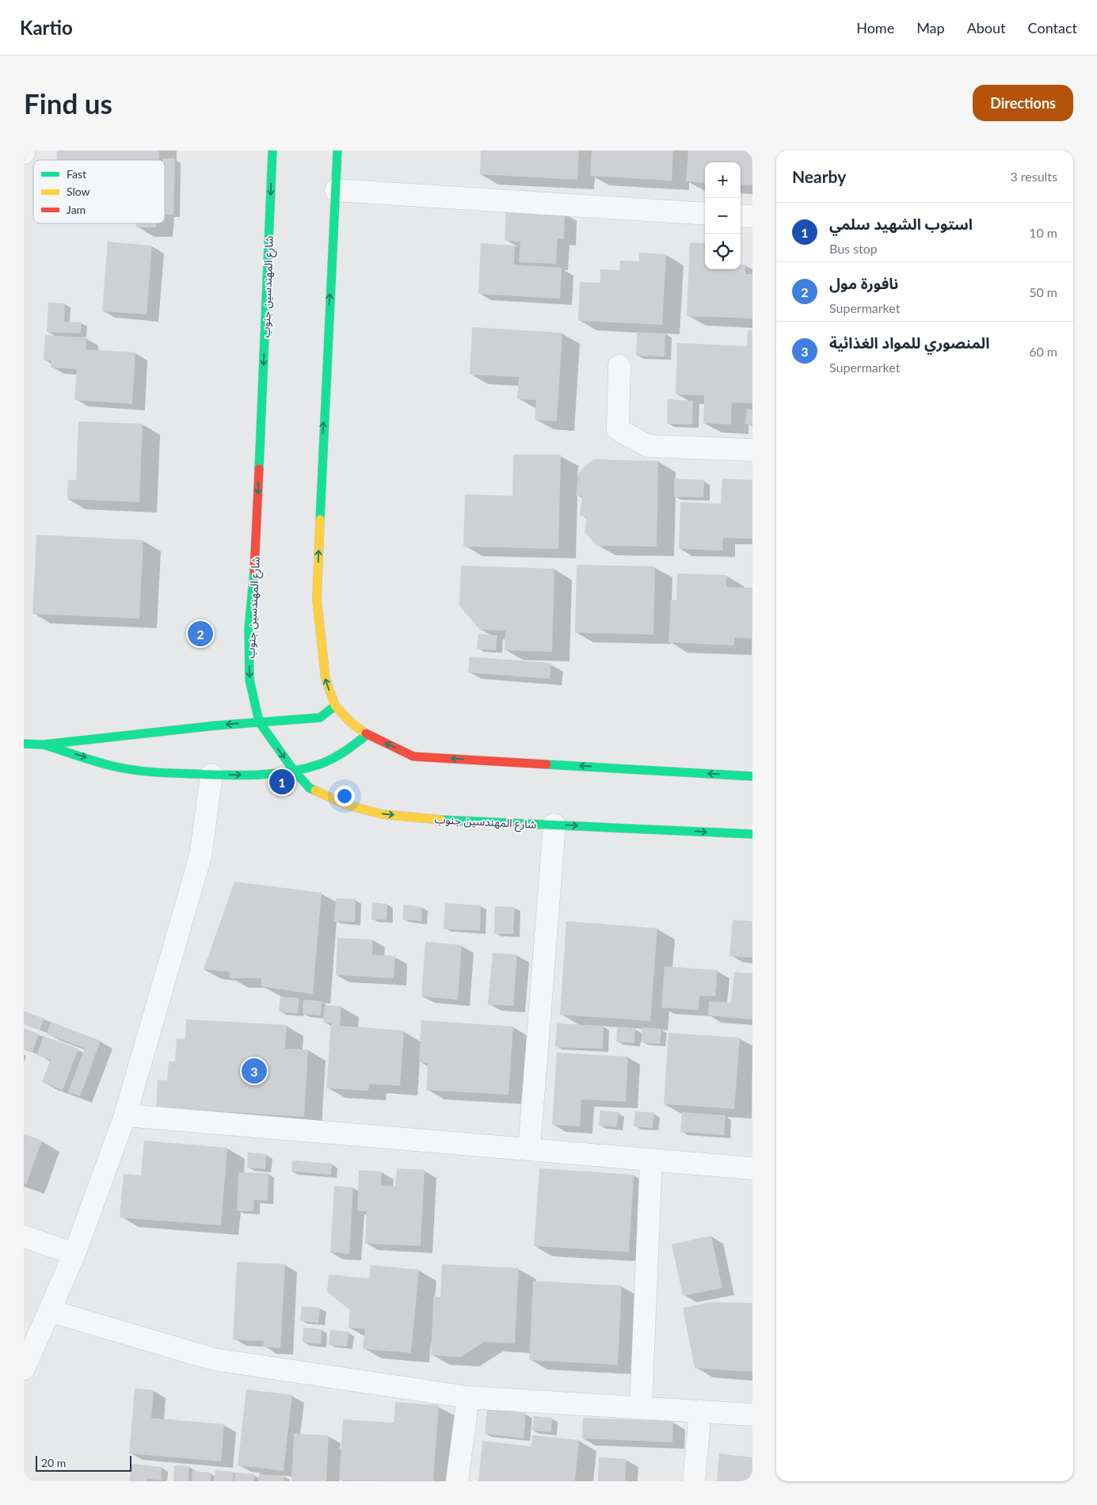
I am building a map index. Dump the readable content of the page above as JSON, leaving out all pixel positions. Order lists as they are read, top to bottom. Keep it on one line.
{"streets":{"main road":["شارع المهندسين جنوب"]},"legend":["Fast","Slow","Jam"],"scale_bar":"20 m","page":{"header":"Kartio","nav":["Home","Map","About","Contact"],"buttons":"Directions","title":"Find us","heading":["Nearby","3 results"],"map_buttons":["+","−"],"list":[{"mark":"1","name":"استوب الشهيد سلمي","note":"Bus stop","value":"10 m"},{"mark":"2","name":"نافورة مول","note":"Supermarket","value":"50 m"},{"mark":"3","name":"المنصوري للمواد الغذائية","note":"Supermarket","value":"60 m"}],"pins":["2","1","3"],"scale":"20 m"}}
